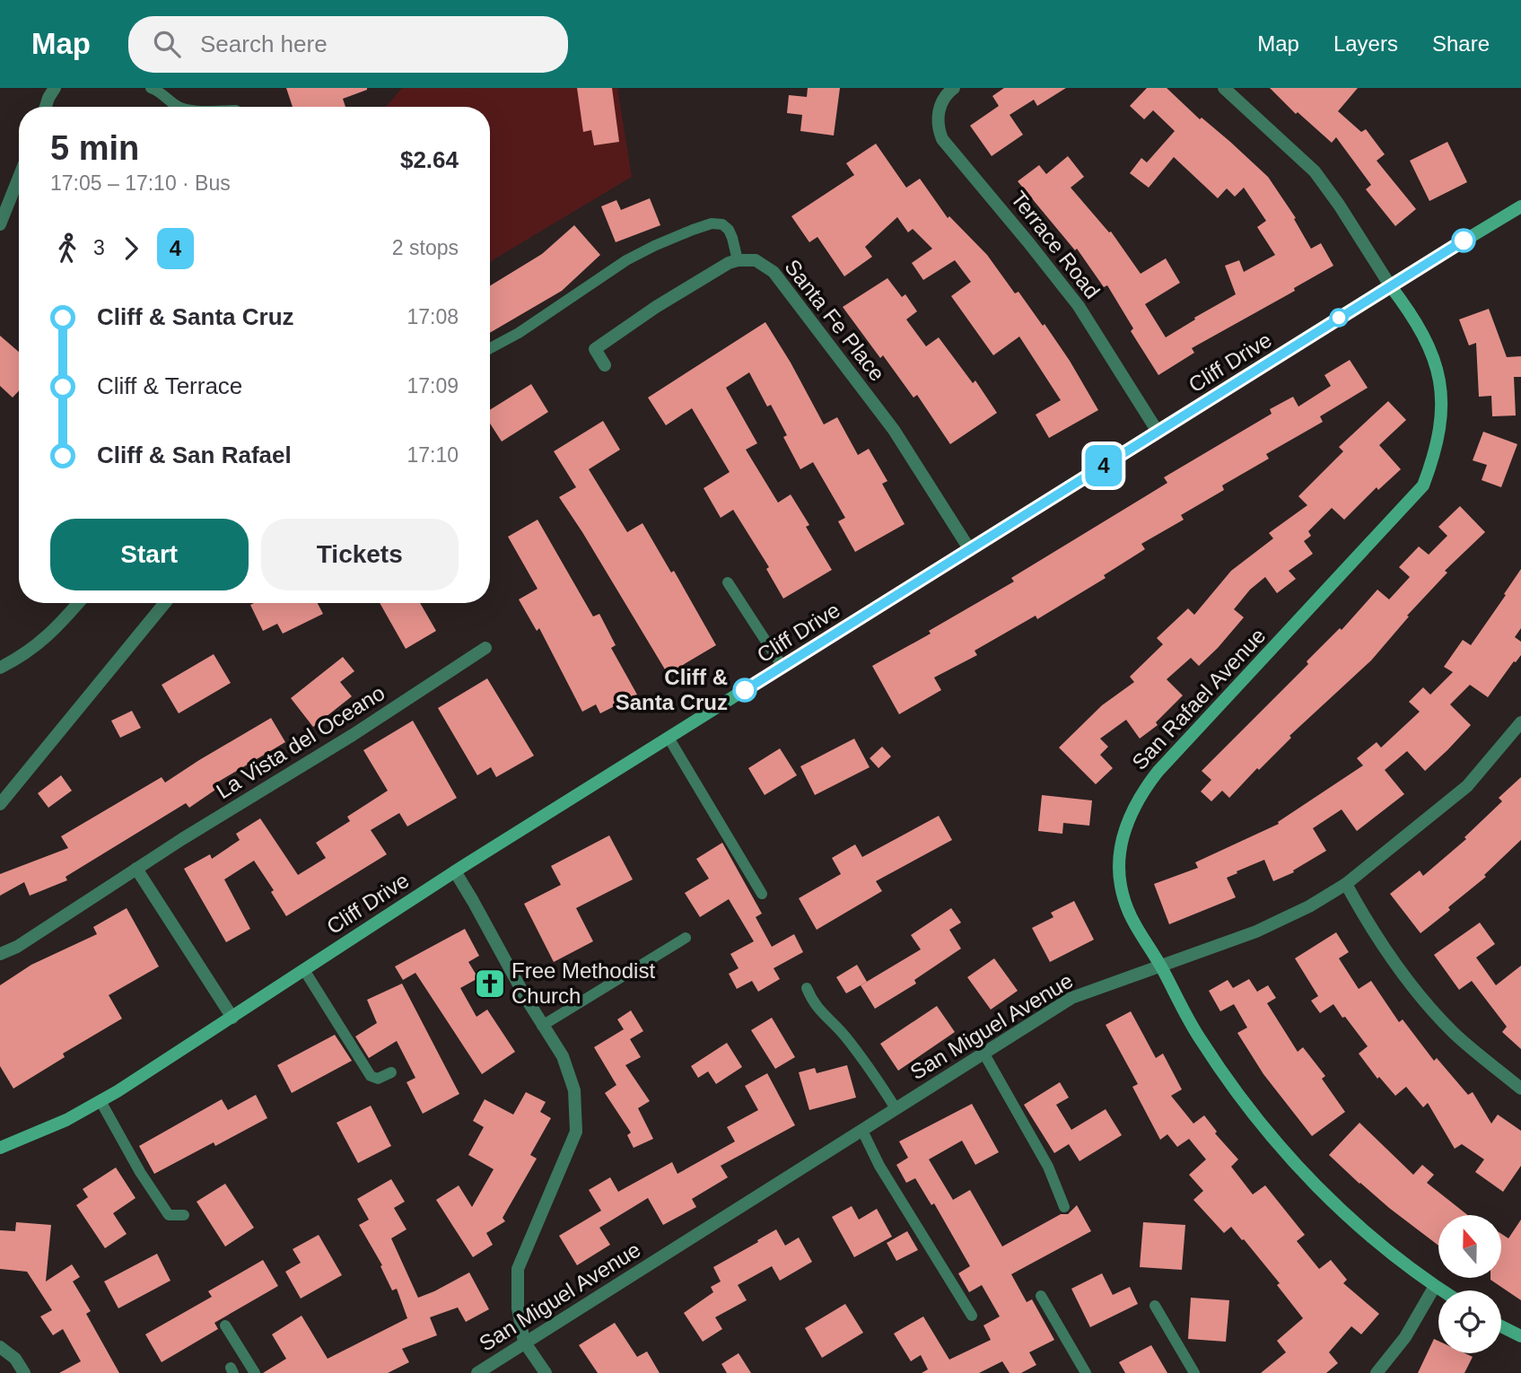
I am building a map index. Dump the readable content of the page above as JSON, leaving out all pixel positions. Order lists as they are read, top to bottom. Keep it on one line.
{"streets":{"main road":["Cliff Drive","San Rafael Avenue"],"street":["Terrace Road","Santa Fe Place","La Vista del Oceano","San Miguel Avenue"]},"crossings":[["Terrace Road","Cliff Drive"],["Santa Fe Place","Cliff Drive"],["Cliff Drive","San Rafael Avenue"],["San Rafael Avenue","San Miguel Avenue"]],"places":{"other":["Cliff & Santa Cruz"],"church":["Free Methodist Church"]},"lines":["bus line 4"],"north":"top","page":{"header":"Map","search":"Search here","nav":["Map","Layers","Share"],"on_map":"4","heading":["5 min","17:05 – 17:10 · Bus","$2.64"],"legs":["3","4","2 stops"],"list":[{"name":"Cliff & Santa Cruz","value":"17:08"},{"name":"Cliff & Terrace","value":"17:09"},{"name":"Cliff & San Rafael","value":"17:10"}],"buttons":["Start","Tickets"]}}
